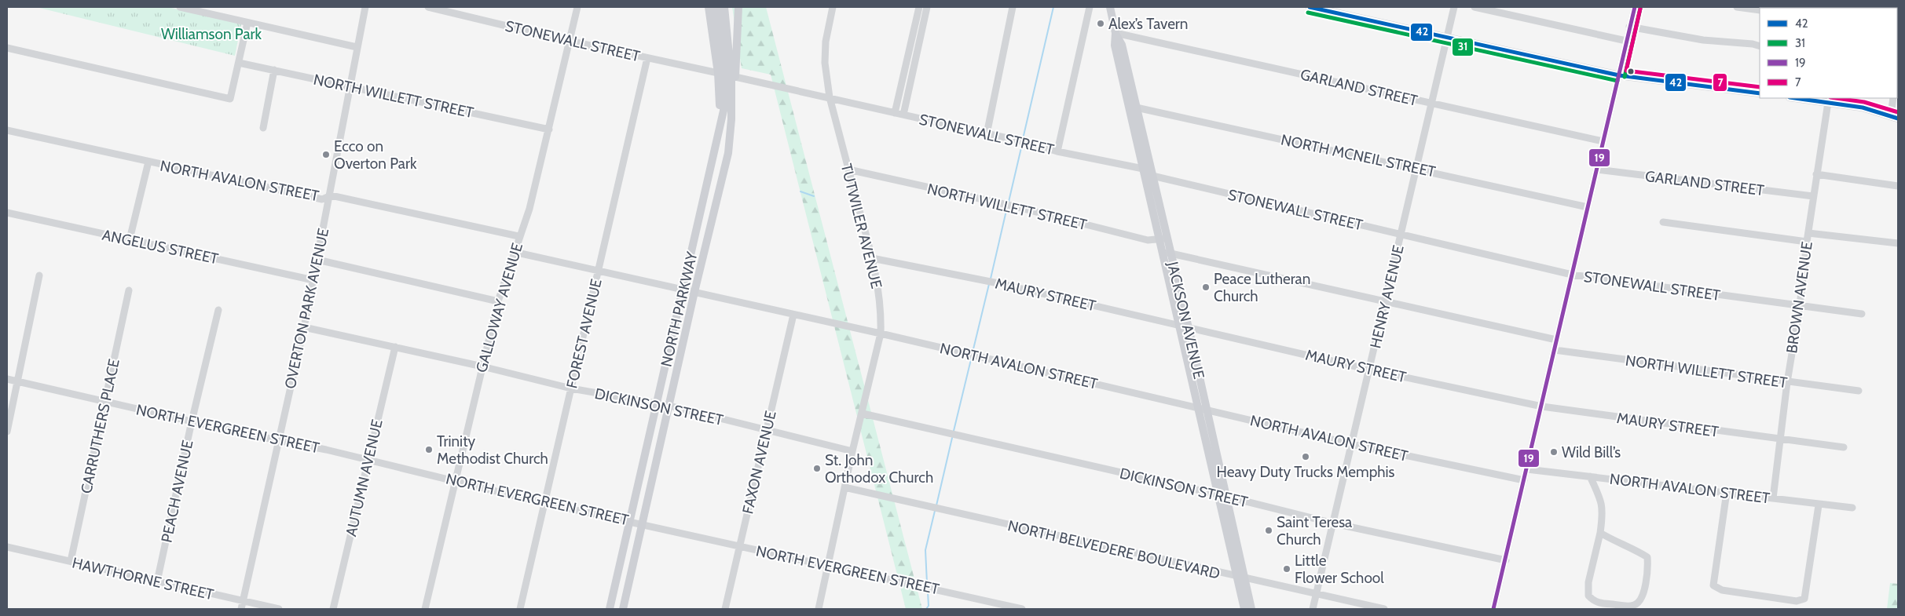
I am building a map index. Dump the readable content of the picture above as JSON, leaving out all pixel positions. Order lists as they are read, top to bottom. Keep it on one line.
{"streets":{"main road":["NORTH PARKWAY","JACKSON AVENUE"],"street":["STONEWALL STREET","GARLAND STREET","NORTH WILLETT STREET","NORTH MCNEIL STREET","NORTH AVALON STREET","TUTWILER AVENUE","ANGELUS STREET","MAURY STREET","HENRY AVENUE","BROWN AVENUE","GALLOWAY AVENUE","OVERTON PARK AVENUE","FOREST AVENUE","DICKINSON STREET","CARRUTHERS PLACE","NORTH EVERGREEN STREET","FAXON AVENUE","AUTUMN AVENUE","PEACH AVENUE","NORTH BELVEDERE BOULEVARD","HAWTHORNE STREET"]},"crossings":[["STONEWALL STREET","TUTWILER AVENUE"],["STONEWALL STREET","HENRY AVENUE"],["STONEWALL STREET","BROWN AVENUE"],["STONEWALL STREET","GALLOWAY AVENUE"],["STONEWALL STREET","JACKSON AVENUE"],["STONEWALL STREET","FOREST AVENUE"],["GARLAND STREET","HENRY AVENUE"],["GARLAND STREET","BROWN AVENUE"],["GARLAND STREET","JACKSON AVENUE"],["NORTH WILLETT STREET","TUTWILER AVENUE"],["NORTH WILLETT STREET","BROWN AVENUE"],["NORTH WILLETT STREET","GALLOWAY AVENUE"],["NORTH WILLETT STREET","OVERTON PARK AVENUE"],["NORTH WILLETT STREET","JACKSON AVENUE"],["NORTH MCNEIL STREET","HENRY AVENUE"],["NORTH MCNEIL STREET","JACKSON AVENUE"],["NORTH AVALON STREET","TUTWILER AVENUE"],["NORTH AVALON STREET","HENRY AVENUE"],["NORTH AVALON STREET","BROWN AVENUE"],["NORTH AVALON STREET","GALLOWAY AVENUE"],["NORTH AVALON STREET","OVERTON PARK AVENUE"],["NORTH AVALON STREET","NORTH PARKWAY"],["NORTH AVALON STREET","JACKSON AVENUE"],["NORTH AVALON STREET","FOREST AVENUE"],["NORTH AVALON STREET","FAXON AVENUE"],["TUTWILER AVENUE","MAURY STREET"],["TUTWILER AVENUE","DICKINSON STREET"],["TUTWILER AVENUE","NORTH EVERGREEN STREET"],["TUTWILER AVENUE","NORTH BELVEDERE BOULEVARD"],["ANGELUS STREET","OVERTON PARK AVENUE"],["MAURY STREET","HENRY AVENUE"],["MAURY STREET","BROWN AVENUE"],["MAURY STREET","JACKSON AVENUE"],["HENRY AVENUE","DICKINSON STREET"],["HENRY AVENUE","NORTH BELVEDERE BOULEVARD"],["GALLOWAY AVENUE","DICKINSON STREET"],["GALLOWAY AVENUE","NORTH EVERGREEN STREET"],["OVERTON PARK AVENUE","DICKINSON STREET"],["OVERTON PARK AVENUE","NORTH EVERGREEN STREET"],["OVERTON PARK AVENUE","HAWTHORNE STREET"],["NORTH PARKWAY","DICKINSON STREET"],["NORTH PARKWAY","NORTH EVERGREEN STREET"],["JACKSON AVENUE","DICKINSON STREET"],["JACKSON AVENUE","NORTH BELVEDERE BOULEVARD"],["FOREST AVENUE","DICKINSON STREET"],["FOREST AVENUE","NORTH EVERGREEN STREET"],["DICKINSON STREET","FAXON AVENUE"],["DICKINSON STREET","AUTUMN AVENUE"],["CARRUTHERS PLACE","NORTH EVERGREEN STREET"],["CARRUTHERS PLACE","HAWTHORNE STREET"],["NORTH EVERGREEN STREET","FAXON AVENUE"],["NORTH EVERGREEN STREET","AUTUMN AVENUE"],["NORTH EVERGREEN STREET","PEACH AVENUE"],["PEACH AVENUE","HAWTHORNE STREET"]],"parks":["Williamson Park"],"places":["Alex’s Tavern","Ecco on Overton Park","Peace Lutheran Church","Trinity Methodist Church","Wild Bill’s","Heavy Duty Trucks Memphis","St. John Orthodox Church","Saint Teresa Church","Little Flower School"],"lines":["transit line 42","transit line 19","transit line 31","transit line 7"],"legend":["42","31","19","7"]}
